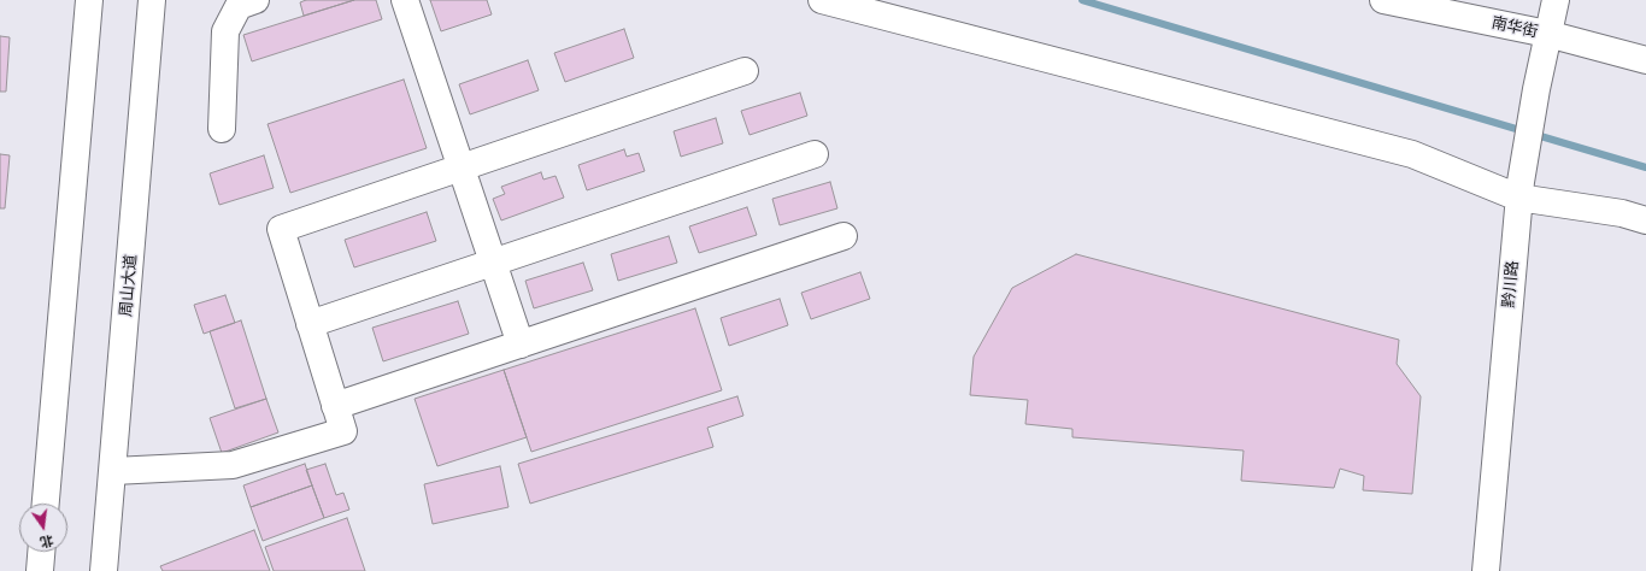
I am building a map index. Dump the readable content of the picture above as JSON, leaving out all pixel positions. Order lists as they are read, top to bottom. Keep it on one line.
{"streets":{"main road":["南华街","黔川路","周山大道"]},"crossings":[["南华街","黔川路"]],"north":"bottom"}
